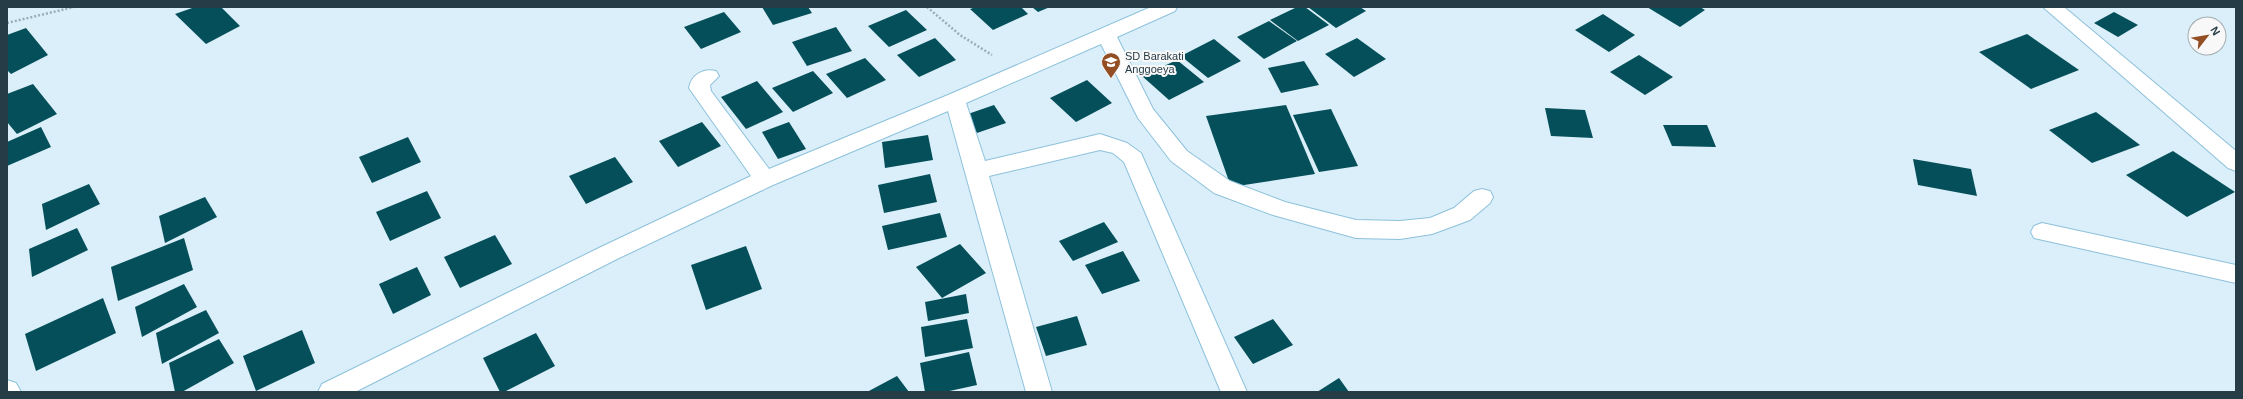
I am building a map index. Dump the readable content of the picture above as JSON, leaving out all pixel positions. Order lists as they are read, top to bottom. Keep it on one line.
{"places":{"school or university":["SD Barakati Anggoeya"]},"north":"top right"}
